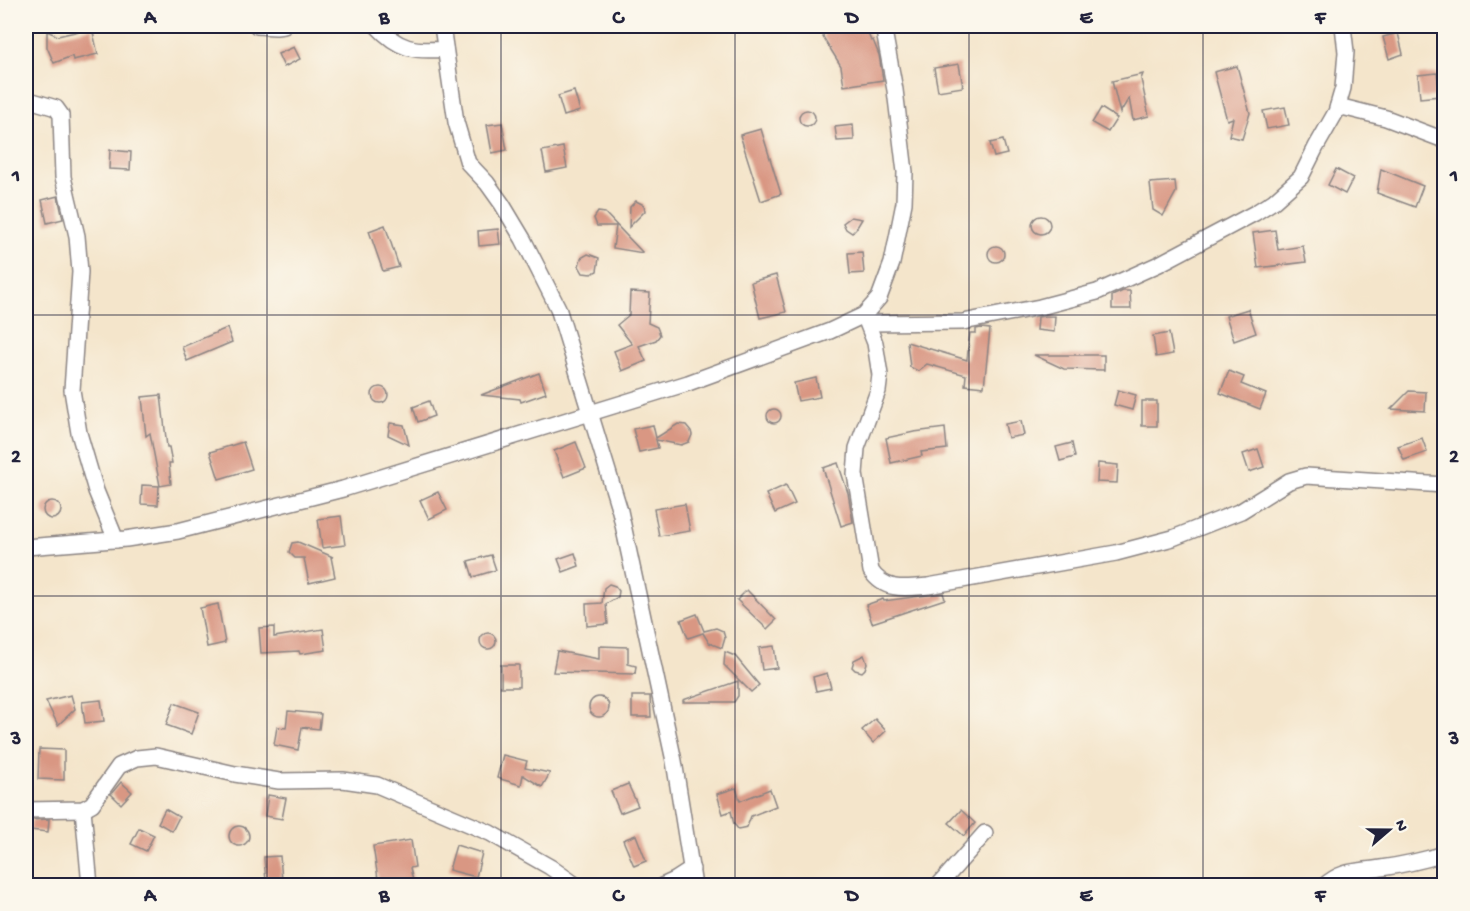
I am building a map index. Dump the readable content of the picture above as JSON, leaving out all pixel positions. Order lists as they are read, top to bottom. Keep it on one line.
{"north":"right","grid":{"columns":["A","B","C","D","E","F"],"rows":["1","2","3"]}}
